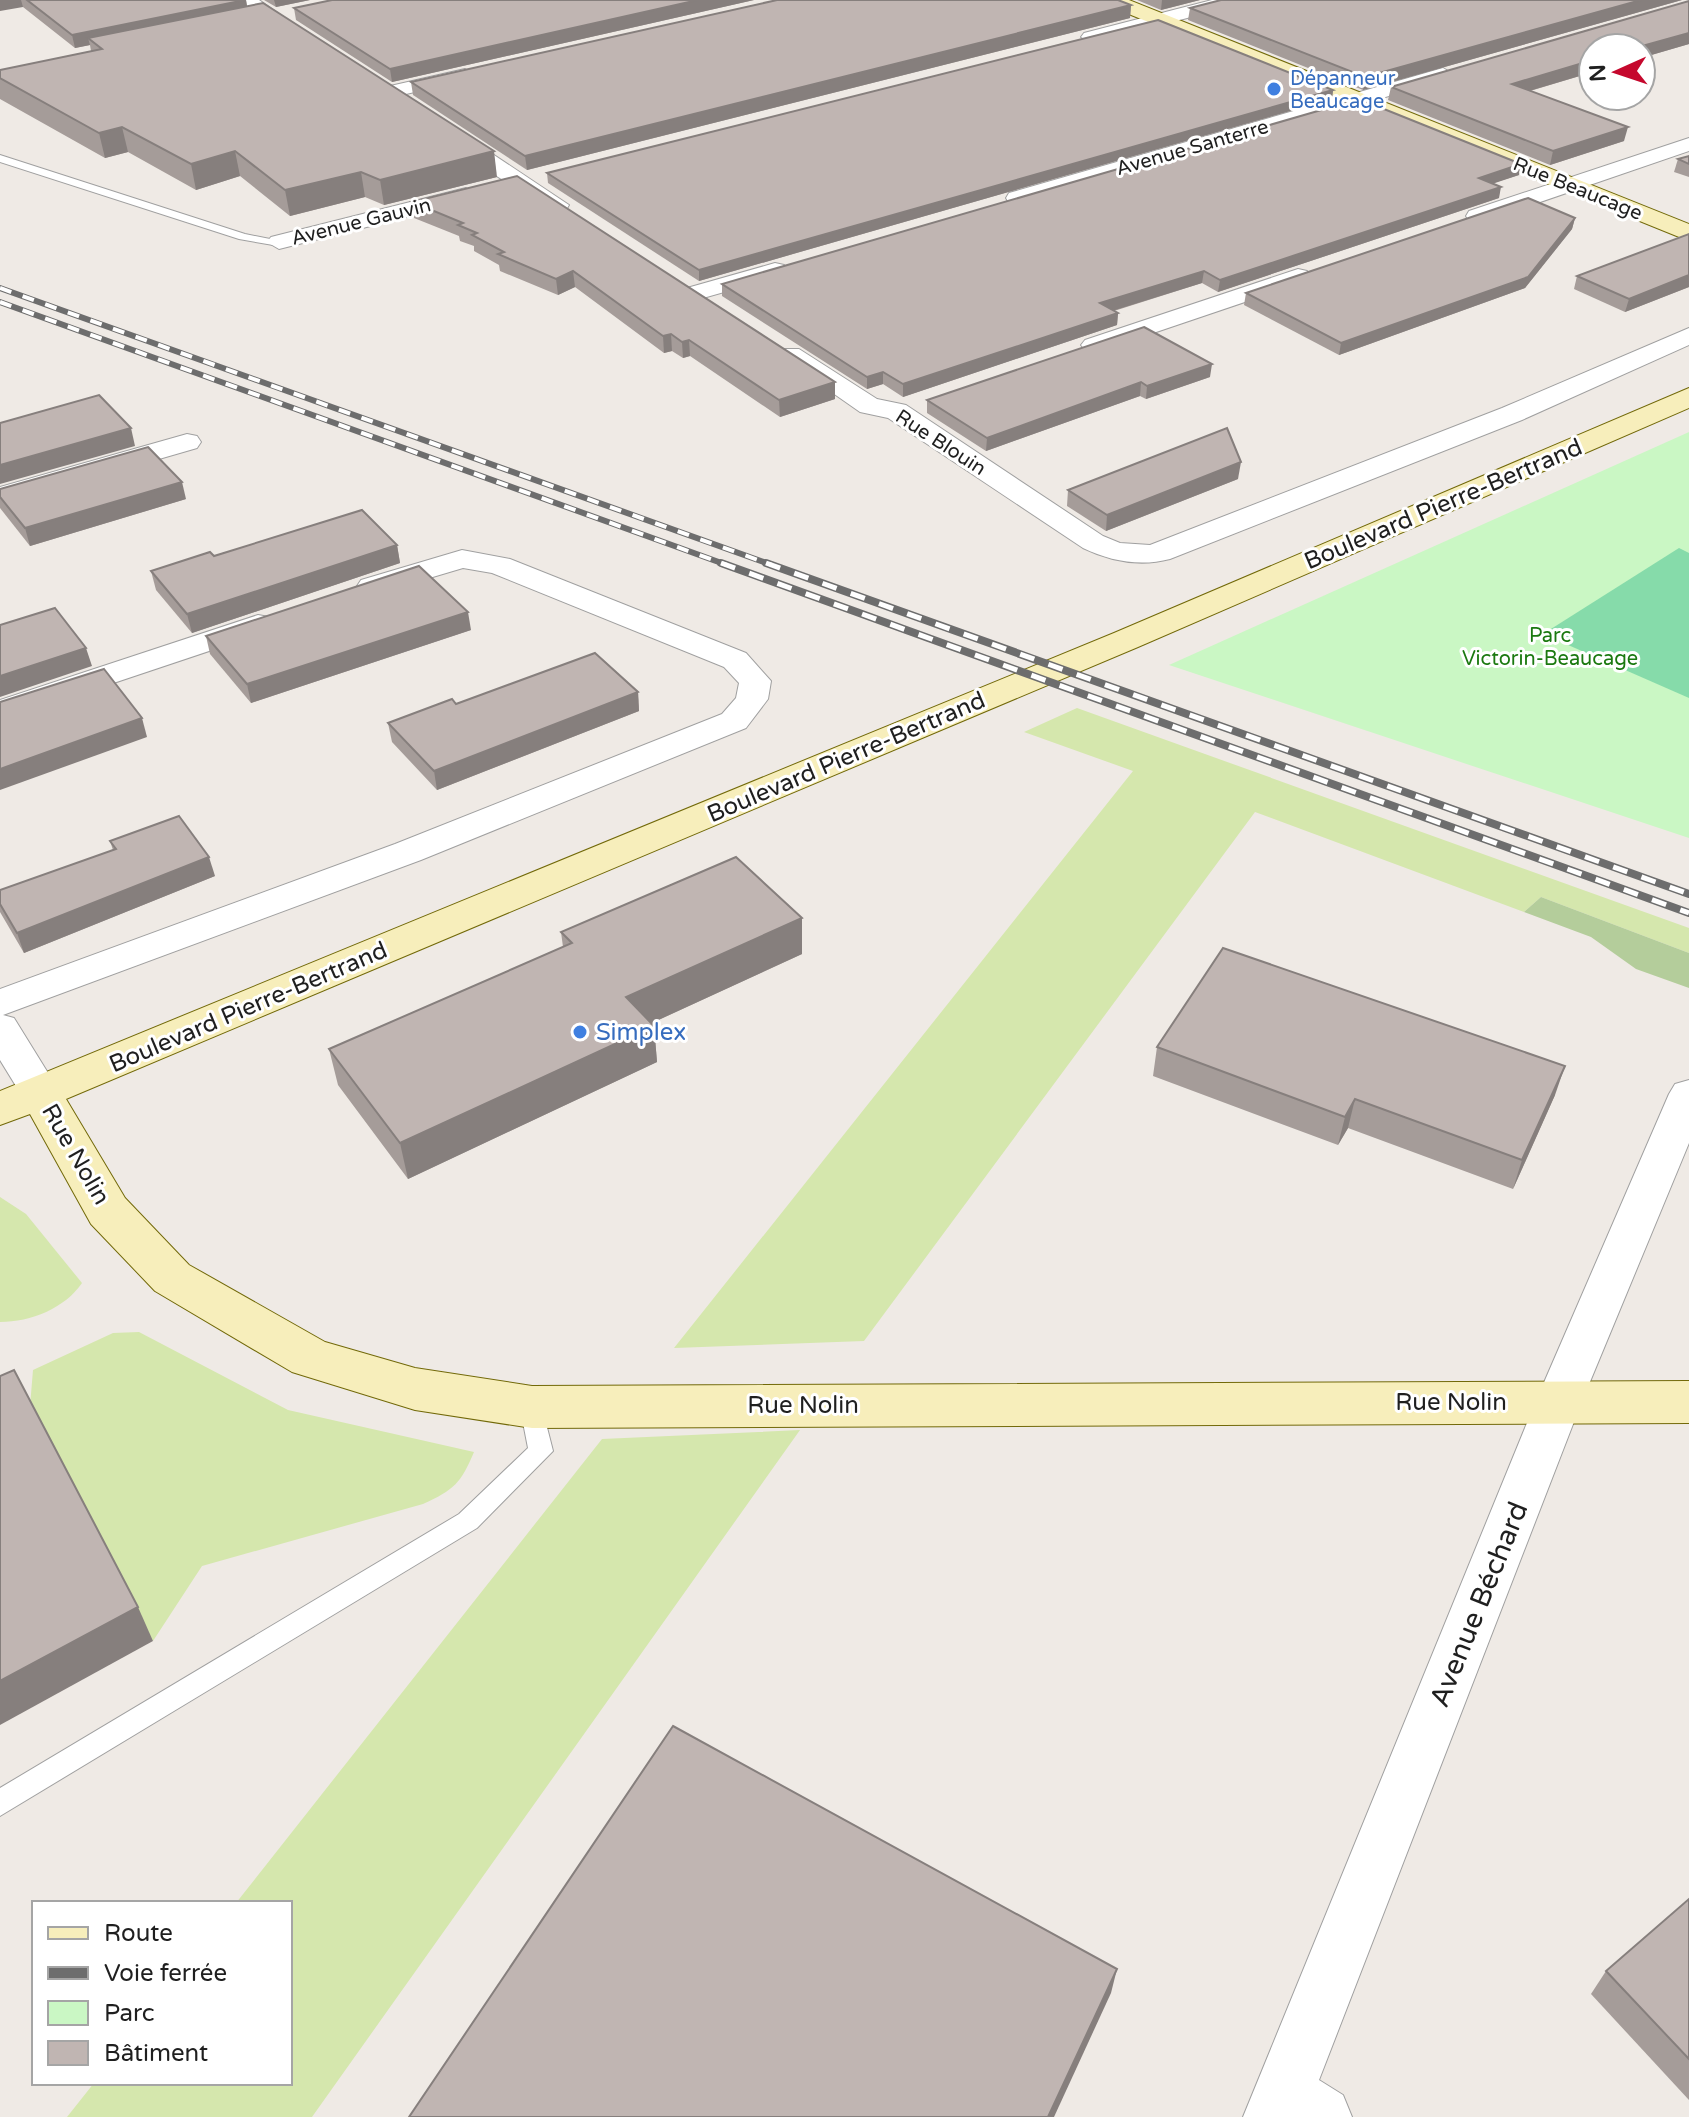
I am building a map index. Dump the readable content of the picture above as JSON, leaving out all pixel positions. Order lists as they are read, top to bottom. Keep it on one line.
{"streets":{"street":["Avenue Santerre","Rue Beaucage","Avenue Gauvin","Rue Blouin","Boulevard Pierre-Bertrand","Rue Nolin","Avenue Béchard"]},"crossings":[["Avenue Santerre","Rue Beaucage"],["Boulevard Pierre-Bertrand","Rue Nolin"],["Rue Nolin","Avenue Béchard"]],"parks":["Parc Victorin-Beaucage"],"places":["Dépanneur Beaucage","Simplex"],"legend":["Route","Voie ferrée","Parc","Bâtiment"],"north":"left"}
